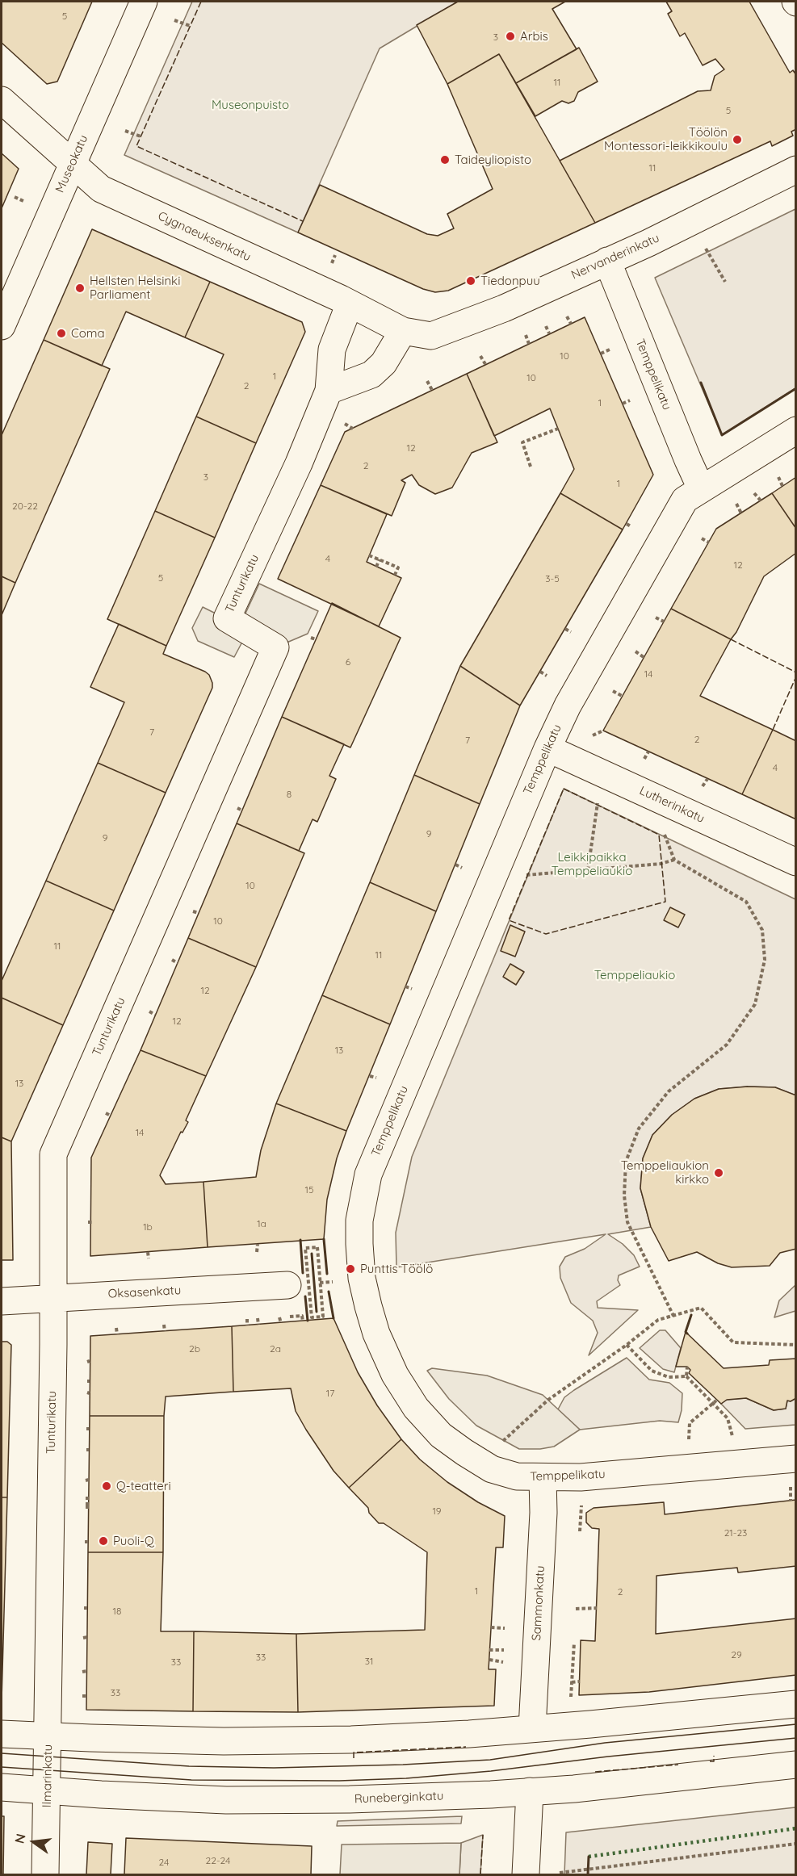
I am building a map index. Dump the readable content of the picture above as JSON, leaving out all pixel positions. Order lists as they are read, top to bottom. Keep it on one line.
{"streets":{"street":["Museokatu","Cygnaeuksenkatu","Nervanderinkatu","Temppelikatu","Tunturikatu","Lutherinkatu","Oksasenkatu","Sammonkatu","Ilmarinkatu","Runeberginkatu"]},"crossings":[["Museokatu","Cygnaeuksenkatu"],["Cygnaeuksenkatu","Nervanderinkatu"],["Cygnaeuksenkatu","Tunturikatu"],["Nervanderinkatu","Temppelikatu"],["Temppelikatu","Lutherinkatu"],["Temppelikatu","Sammonkatu"],["Tunturikatu","Oksasenkatu"],["Tunturikatu","Ilmarinkatu"],["Ilmarinkatu","Runeberginkatu"]],"parks":["Museonpuisto","Leikkipaikka Temppeliaukio","Temppeliaukio"],"places":["Arbis","Töölön Montessori-leikkikoulu","Taideyliopisto","Tiedonpuu","Hellsten Helsinki Parliament","Coma","Temppeliaukion kirkko","Punttis Töölö","Q-teatteri","Puoli-Q"],"house_numbers":["5","3","11","5","11","10","1","10","2","1","12","2","3","1","20-22","4","12","5","3-5","6","14","7","2","7","4","8","9","9","10","10","11","11","12","12","13","13","14","15","1a","1b","2b","2a","17","19","21-23","1","2","18","29","33","31","33","33","22-24","24"],"north":"left"}
